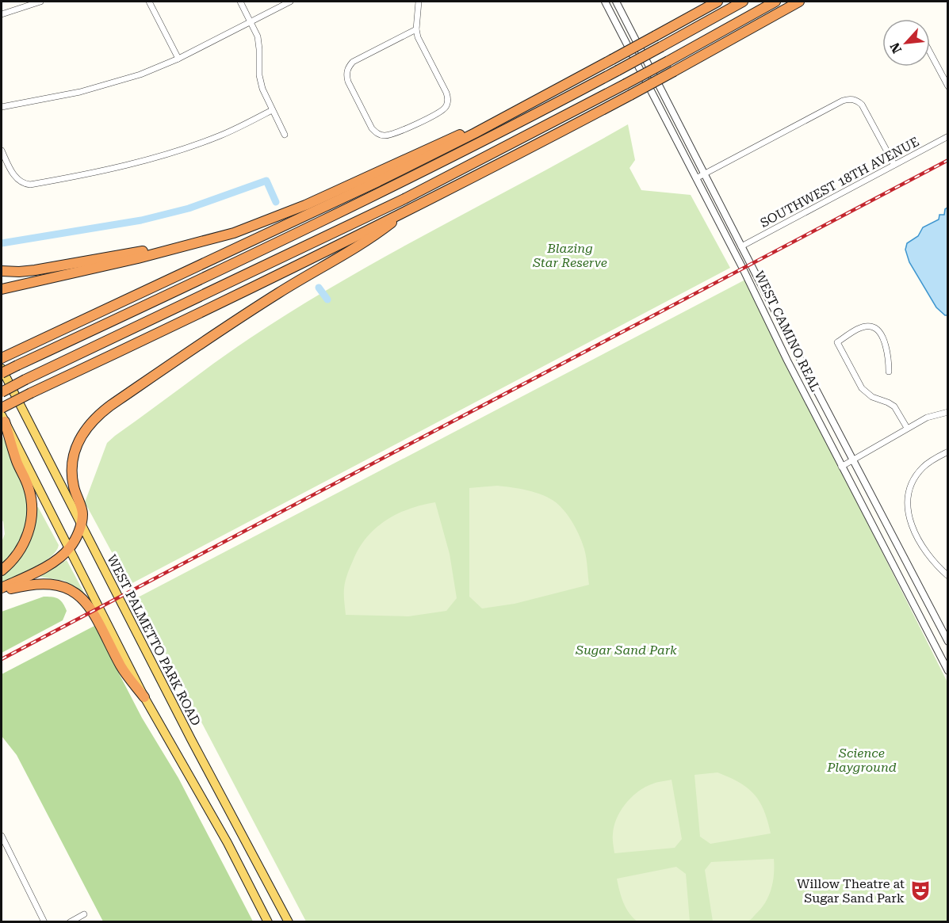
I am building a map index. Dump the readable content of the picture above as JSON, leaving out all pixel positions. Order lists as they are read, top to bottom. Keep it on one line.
{"streets":{"main road":["WEST PALMETTO PARK ROAD"],"street":["SOUTHWEST 18TH AVENUE","WEST CAMINO REAL"]},"crossings":[["SOUTHWEST 18TH AVENUE","WEST CAMINO REAL"]],"parks":["Blazing Star Reserve","Sugar Sand Park","Science Playground"],"places":{"theatre":["Willow Theatre at Sugar Sand Park"]},"north":"bottom left"}
